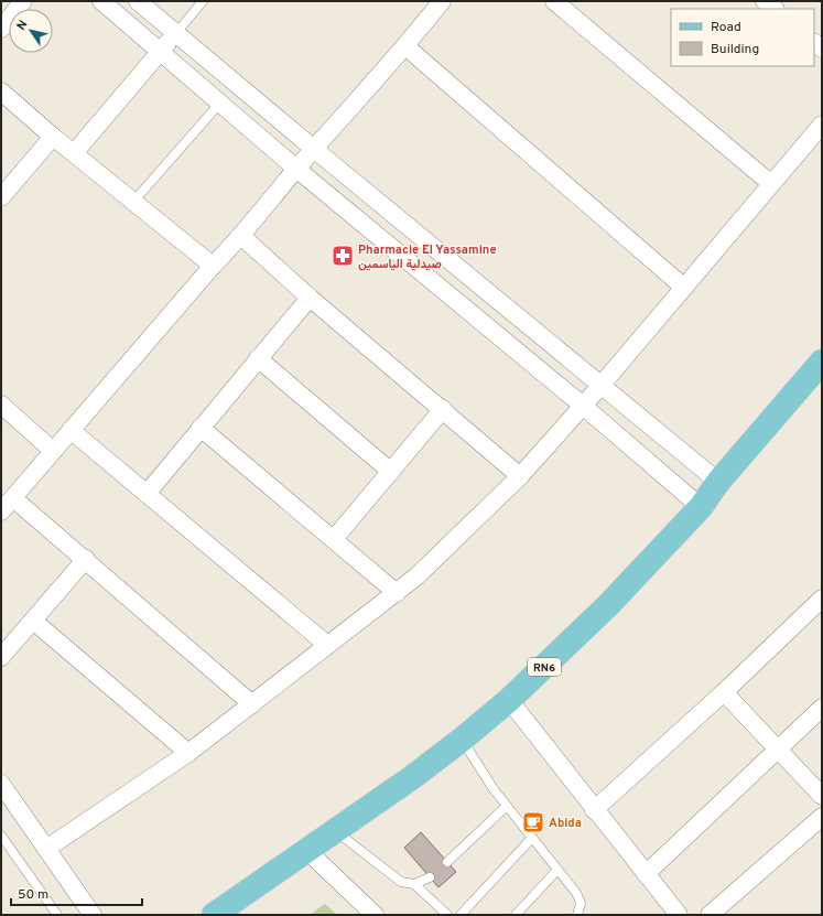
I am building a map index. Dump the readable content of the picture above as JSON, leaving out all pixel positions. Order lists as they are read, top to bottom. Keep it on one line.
{"streets":{"main road":["RN6"]},"places":{"pharmacy":["Pharmacie El Yassamine صيدلية الياسمين"],"cafe":["Abida"]},"legend":["Road","Building"],"scale_bar":"50 m","north":"top left"}
